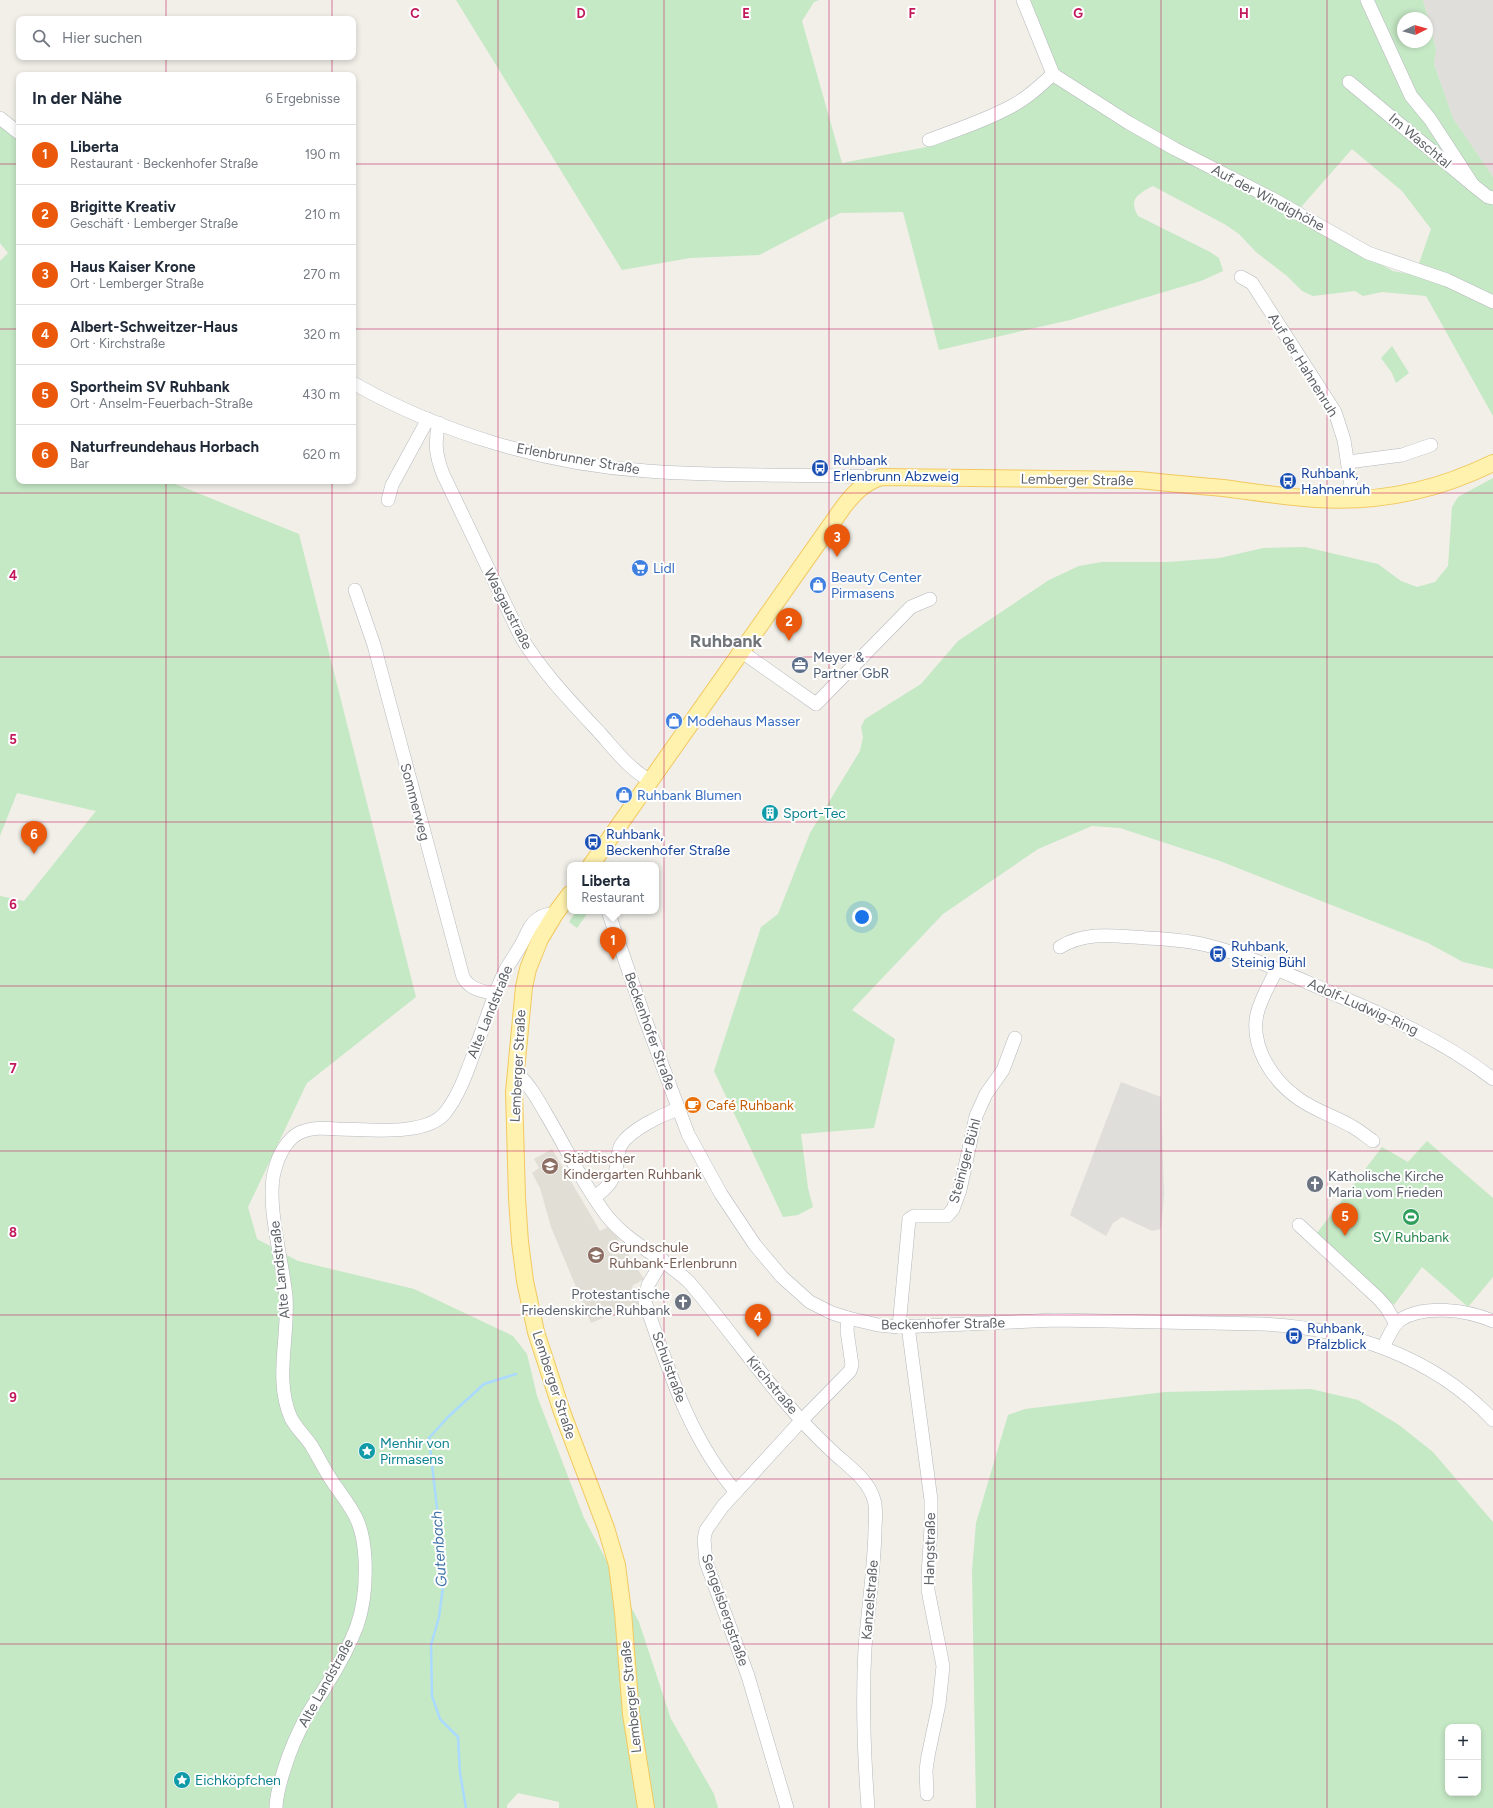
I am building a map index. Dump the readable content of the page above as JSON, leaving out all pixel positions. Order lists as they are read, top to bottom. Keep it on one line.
{"streets":{"main road":["Lemberger Straße"],"street":["Im Waschtal","Auf der Windighöhe","Auf der Hahnenruh","Erlenbrunner Straße","Wasgaustraße","Sommerweg","Adolf-Ludwig-Ring","Alte Landstraße","Beckenhofer Straße","Steiniger Bühl","Schulstraße","Kirchstraße","Hangstraße","Kanzelstraße","Sengelsbergstraße"]},"crossings":[["Auf der Hahnenruh","Lemberger Straße"],["Erlenbrunner Straße","Lemberger Straße"],["Erlenbrunner Straße","Wasgaustraße"],["Lemberger Straße","Wasgaustraße"],["Lemberger Straße","Alte Landstraße"],["Sommerweg","Alte Landstraße"],["Beckenhofer Straße","Steiniger Bühl"],["Beckenhofer Straße","Hangstraße"],["Beckenhofer Straße","Sengelsbergstraße"],["Steiniger Bühl","Hangstraße"],["Schulstraße","Kirchstraße"],["Schulstraße","Sengelsbergstraße"],["Kirchstraße","Kanzelstraße"],["Kirchstraße","Sengelsbergstraße"],["Kanzelstraße","Sengelsbergstraße"]],"districts":["Ruhbank"],"water":["Gutenbach"],"places":{"bus stop":["Ruhbank Erlenbrunn Abzweig","Ruhbank, Hahnenruh","Ruhbank, Beckenhofer Straße","Ruhbank, Steinig Bühl","Ruhbank, Pfalzblick"],"supermarket":["Lidl"],"shop":["Beauty Center Pirmasens","Modehaus Masser","Ruhbank Blumen"],"office":["Meyer & Partner GbR"],"building":["Sport-Tec"],"cafe":["Café Ruhbank"],"school or university":["Städtischer Kindergarten Ruhbank","Grundschule Ruhbank-Erlenbrunn"],"church":["Katholische Kirche Maria vom Frieden","Protestantische Friedenskirche Ruhbank"],"sports":["SV Ruhbank"],"place":["Menhir von Pirmasens","Eichköpfchen"]},"north":"right","page":{"search":"Hier suchen","heading":["In der Nähe","6 Ergebnisse"],"list":[{"mark":"1","name":"Liberta","note":"Restaurant · Beckenhofer Straße","value":"190 m"},{"mark":"2","name":"Brigitte Kreativ","note":"Geschäft · Lemberger Straße","value":"210 m"},{"mark":"3","name":"Haus Kaiser Krone","note":"Ort · Lemberger Straße","value":"270 m"},{"mark":"4","name":"Albert-Schweitzer-Haus","note":"Ort · Kirchstraße","value":"320 m"},{"mark":"5","name":"Sportheim SV Ruhbank","note":"Ort · Anselm-Feuerbach-Straße","value":"430 m"},{"mark":"6","name":"Naturfreundehaus Horbach","note":"Bar","value":"620 m"}],"pins":["3","2","6","1","5","4"],"popup":["Liberta","Restaurant"],"map_buttons":["+","−"]},"grid":{"columns":["C","D","E","F","G","H"],"rows":["4","5","6","7","8","9"]}}
